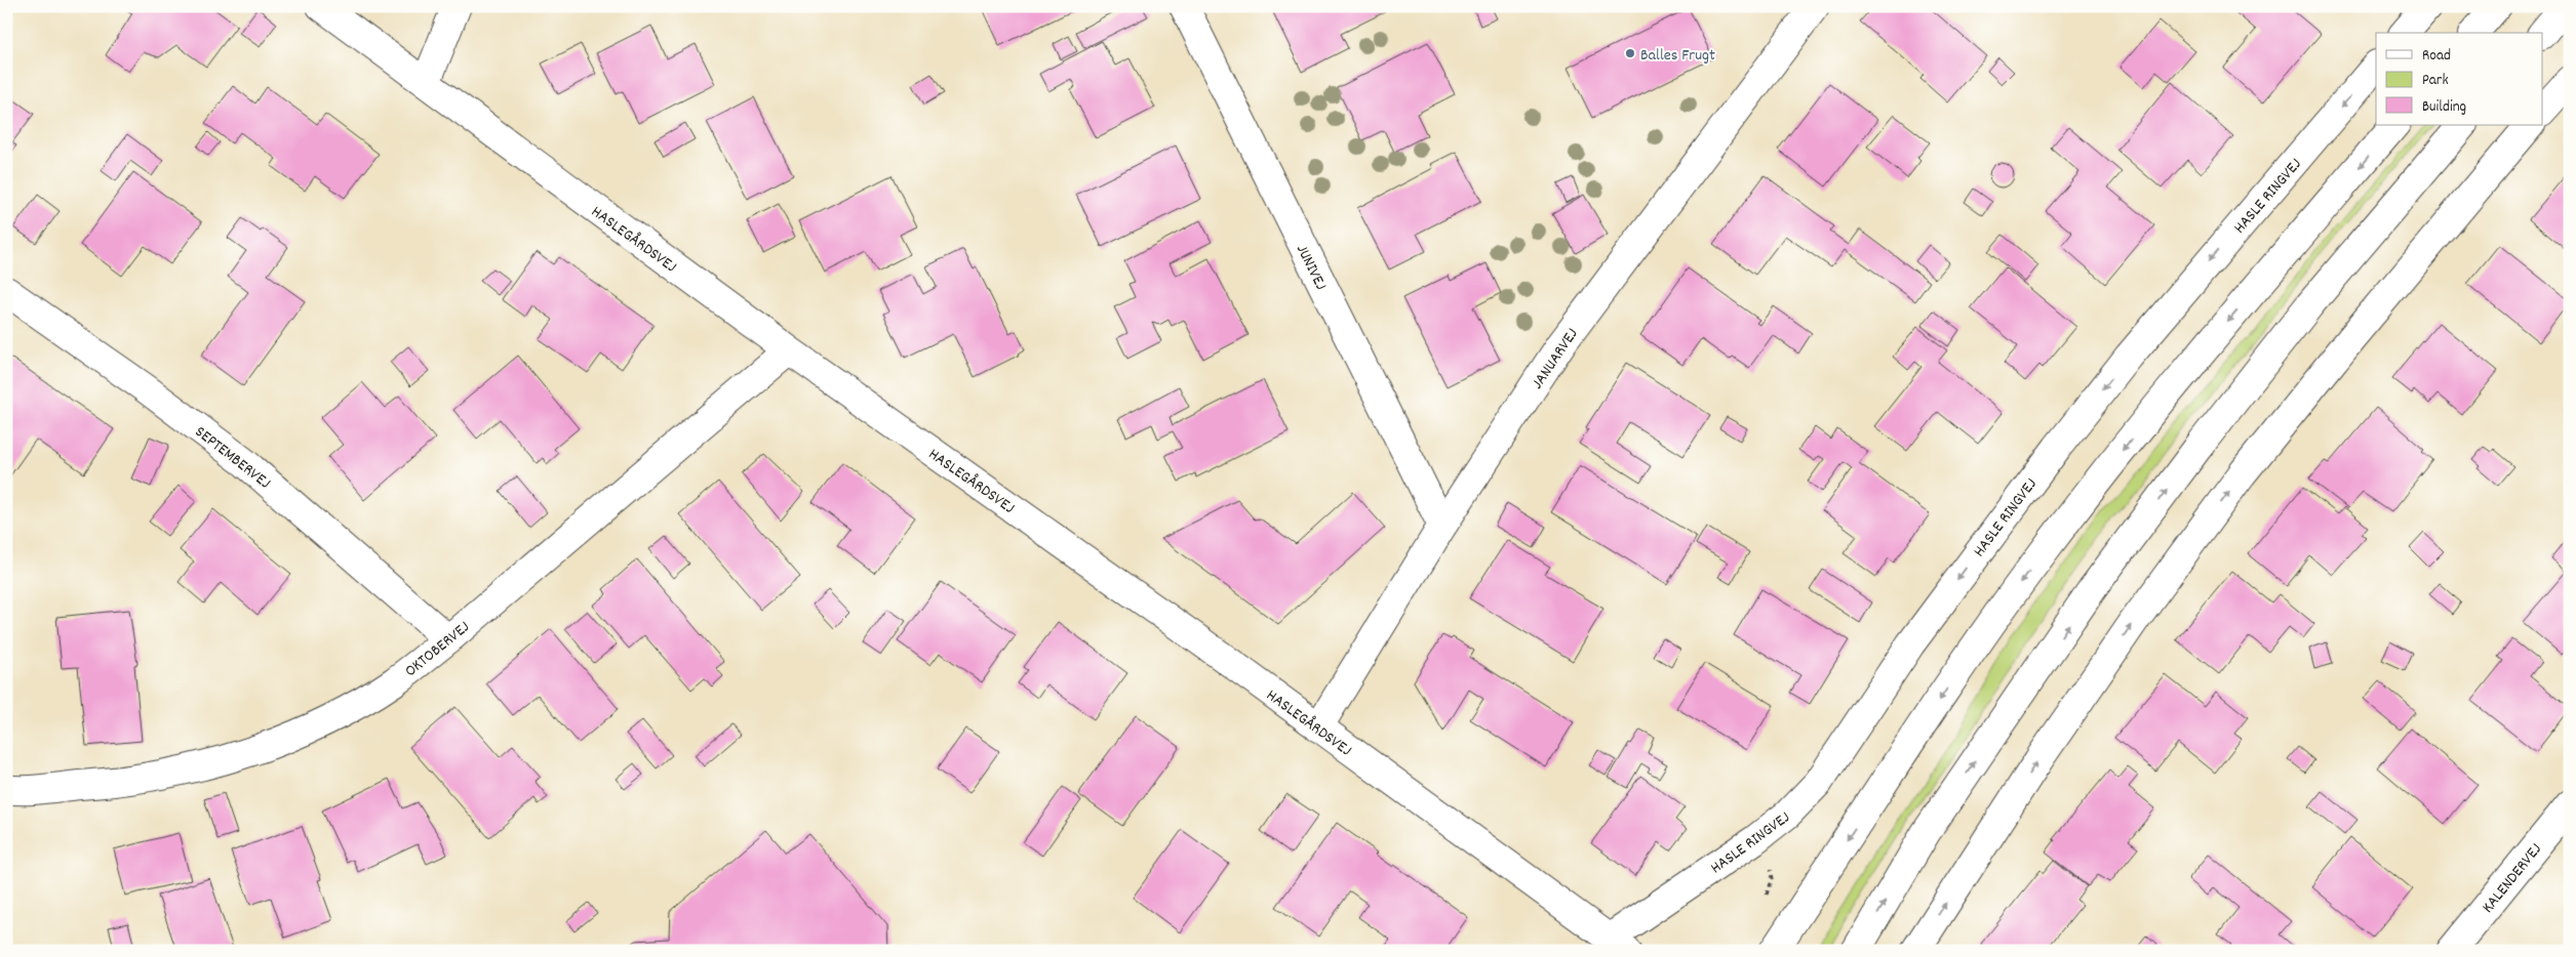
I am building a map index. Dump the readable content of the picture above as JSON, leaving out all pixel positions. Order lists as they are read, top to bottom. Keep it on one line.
{"streets":{"street":["HASLE RINGVEJ","HASLEGÅRDSVEJ","JUNIVEJ","JANUARVEJ","SEPTEMBERVEJ","OKTOBERVEJ","KALENDERVEJ"]},"crossings":[["HASLE RINGVEJ","HASLEGÅRDSVEJ"],["HASLEGÅRDSVEJ","JANUARVEJ"],["HASLEGÅRDSVEJ","OKTOBERVEJ"],["JUNIVEJ","JANUARVEJ"],["SEPTEMBERVEJ","OKTOBERVEJ"]],"places":["Balles Frugt"],"legend":["Road","Park","Building"]}
